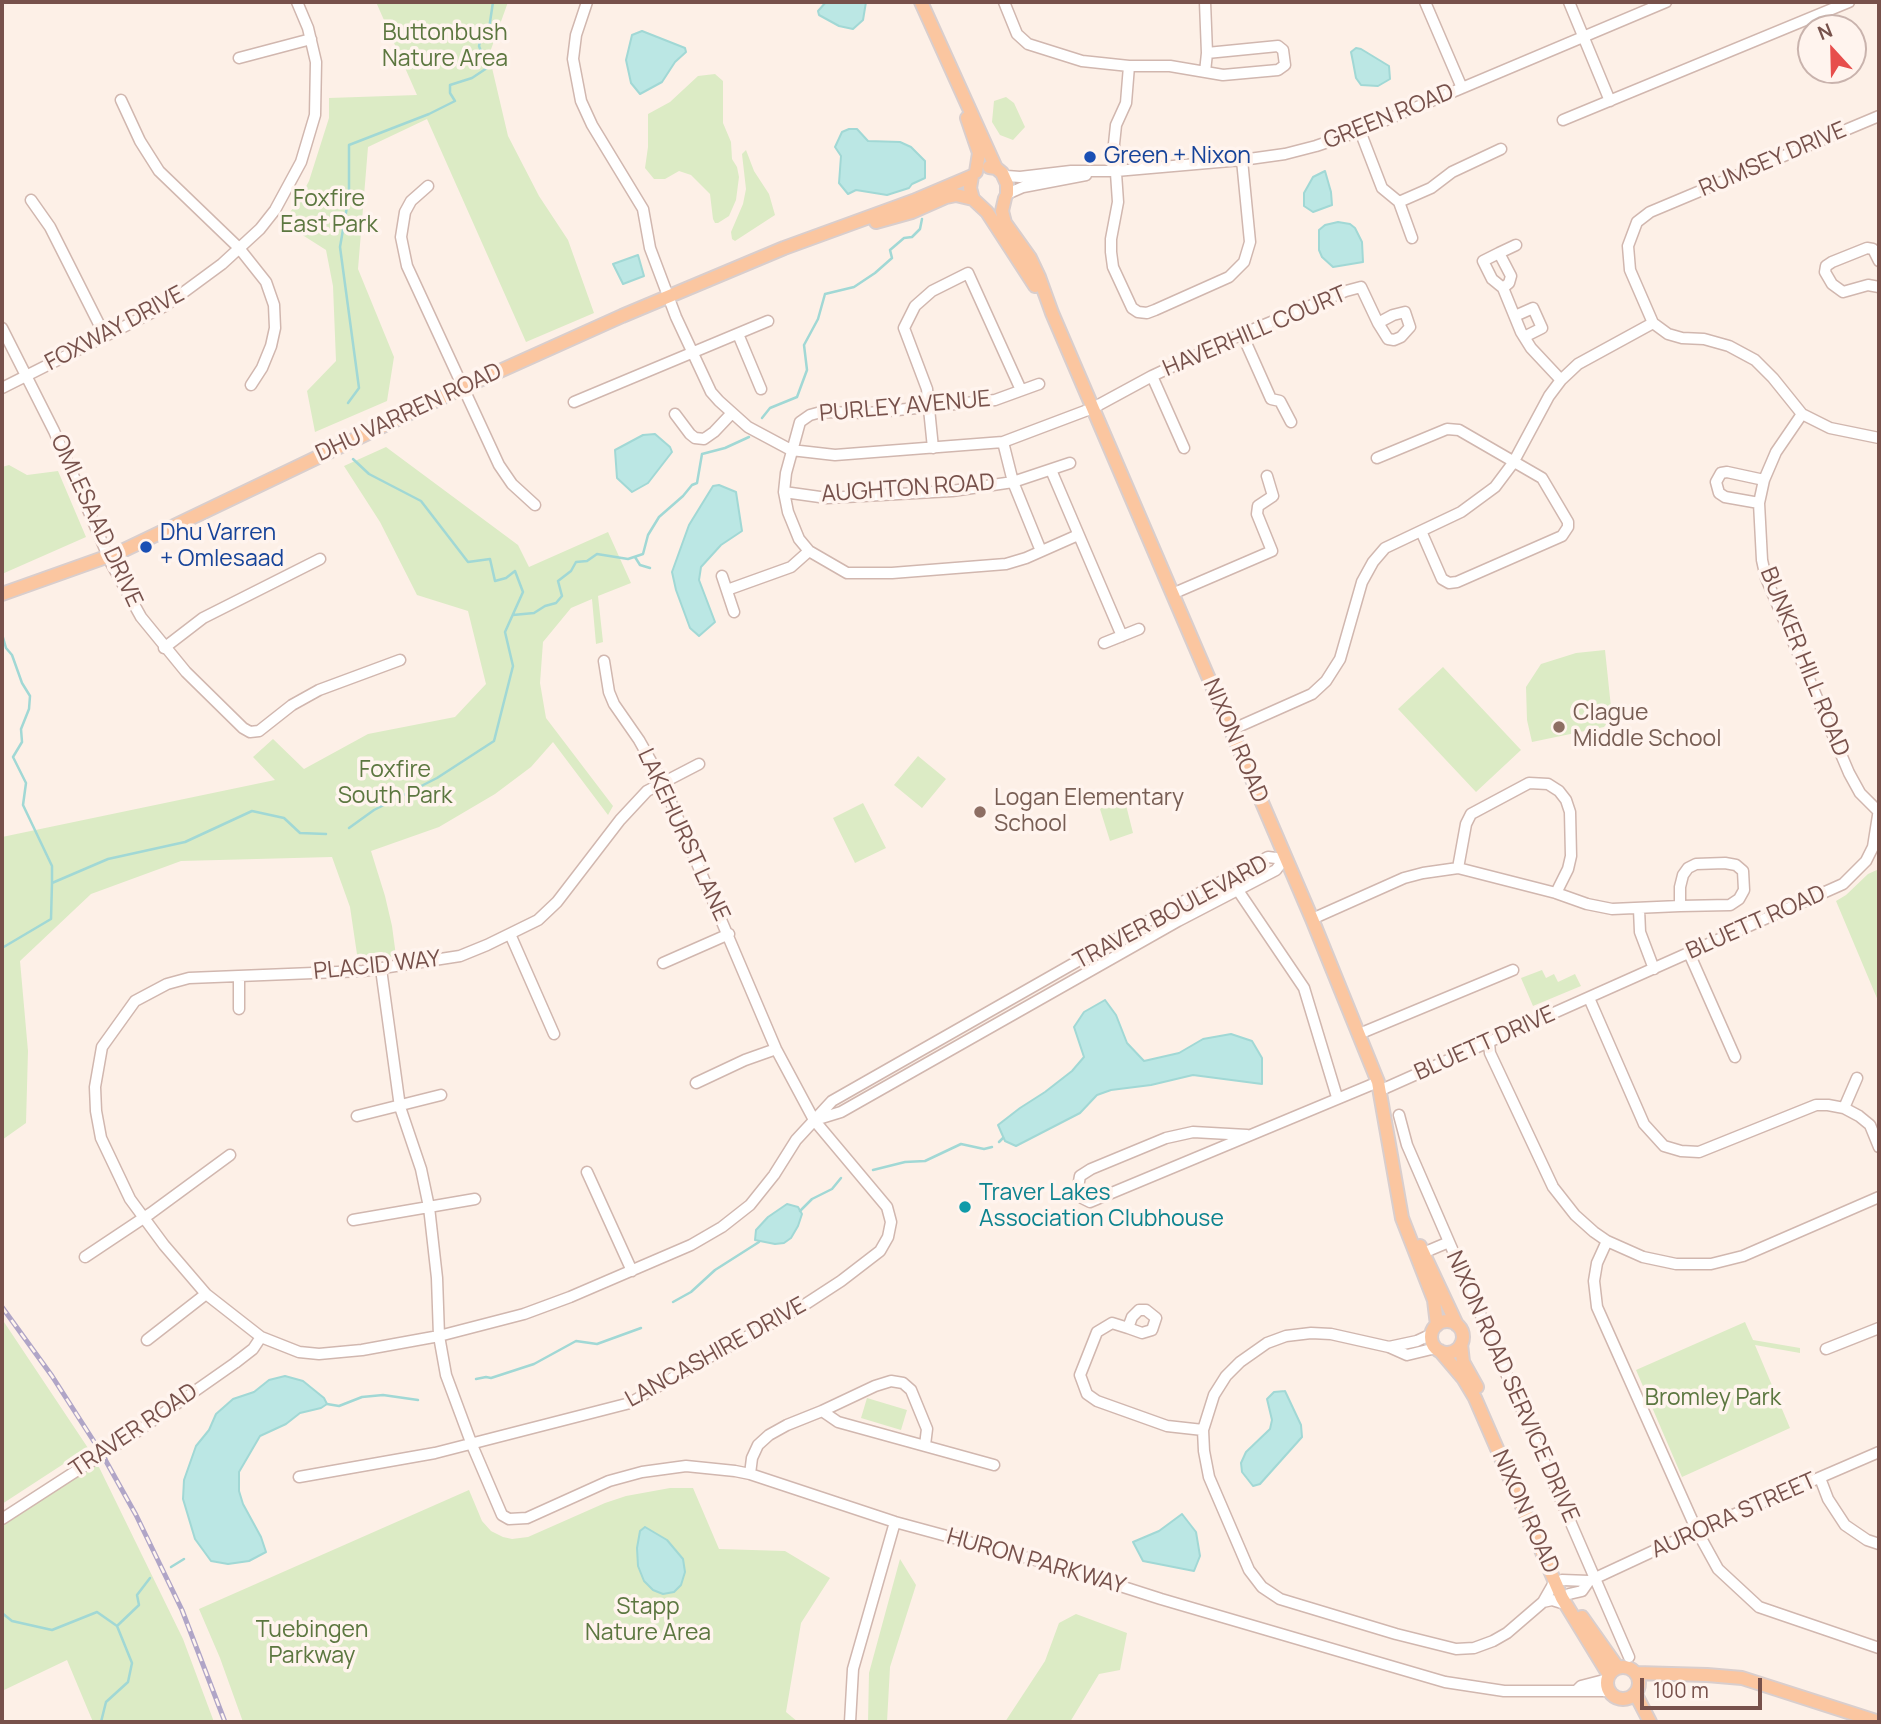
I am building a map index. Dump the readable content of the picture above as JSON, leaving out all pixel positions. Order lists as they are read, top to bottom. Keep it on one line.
{"streets":{"main road":["DHU VARREN ROAD","NIXON ROAD"],"street":["GREEN ROAD","RUMSEY DRIVE","FOXWAY DRIVE","HAVERHILL COURT","PURLEY AVENUE","AUGHTON ROAD","OMLESAAD DRIVE","BUNKER HILL ROAD","LAKEHURST LANE","TRAVER BOULEVARD","BLUETT ROAD","PLACID WAY","BLUETT DRIVE","LANCASHIRE DRIVE","NIXON ROAD SERVICE DRIVE","TRAVER ROAD","AURORA STREET","HURON PARKWAY"]},"crossings":[["GREEN ROAD","DHU VARREN ROAD"],["GREEN ROAD","NIXON ROAD"],["FOXWAY DRIVE","OMLESAAD DRIVE"],["HAVERHILL COURT","PURLEY AVENUE"],["HAVERHILL COURT","NIXON ROAD"],["PURLEY AVENUE","AUGHTON ROAD"],["DHU VARREN ROAD","OMLESAAD DRIVE"],["DHU VARREN ROAD","NIXON ROAD"],["BUNKER HILL ROAD","BLUETT ROAD"],["NIXON ROAD","TRAVER BOULEVARD"],["NIXON ROAD","BLUETT DRIVE"],["NIXON ROAD","AURORA STREET"],["NIXON ROAD","HURON PARKWAY"],["LAKEHURST LANE","TRAVER BOULEVARD"],["LAKEHURST LANE","PLACID WAY"],["LAKEHURST LANE","LANCASHIRE DRIVE"],["TRAVER BOULEVARD","PLACID WAY"],["TRAVER BOULEVARD","LANCASHIRE DRIVE"],["TRAVER BOULEVARD","TRAVER ROAD"],["BLUETT ROAD","BLUETT DRIVE"],["PLACID WAY","TRAVER ROAD"],["LANCASHIRE DRIVE","HURON PARKWAY"],["NIXON ROAD SERVICE DRIVE","AURORA STREET"]],"parks":["Buttonbush Nature Area","Foxfire East Park","Foxfire South Park","Bromley Park","Stapp Nature Area","Tuebingen Parkway"],"places":["Green + Nixon","Dhu Varren + Omlesaad","Clague Middle School","Logan Elementary School","Traver Lakes Association Clubhouse"],"scale_bar":"100 m","north":"top"}
